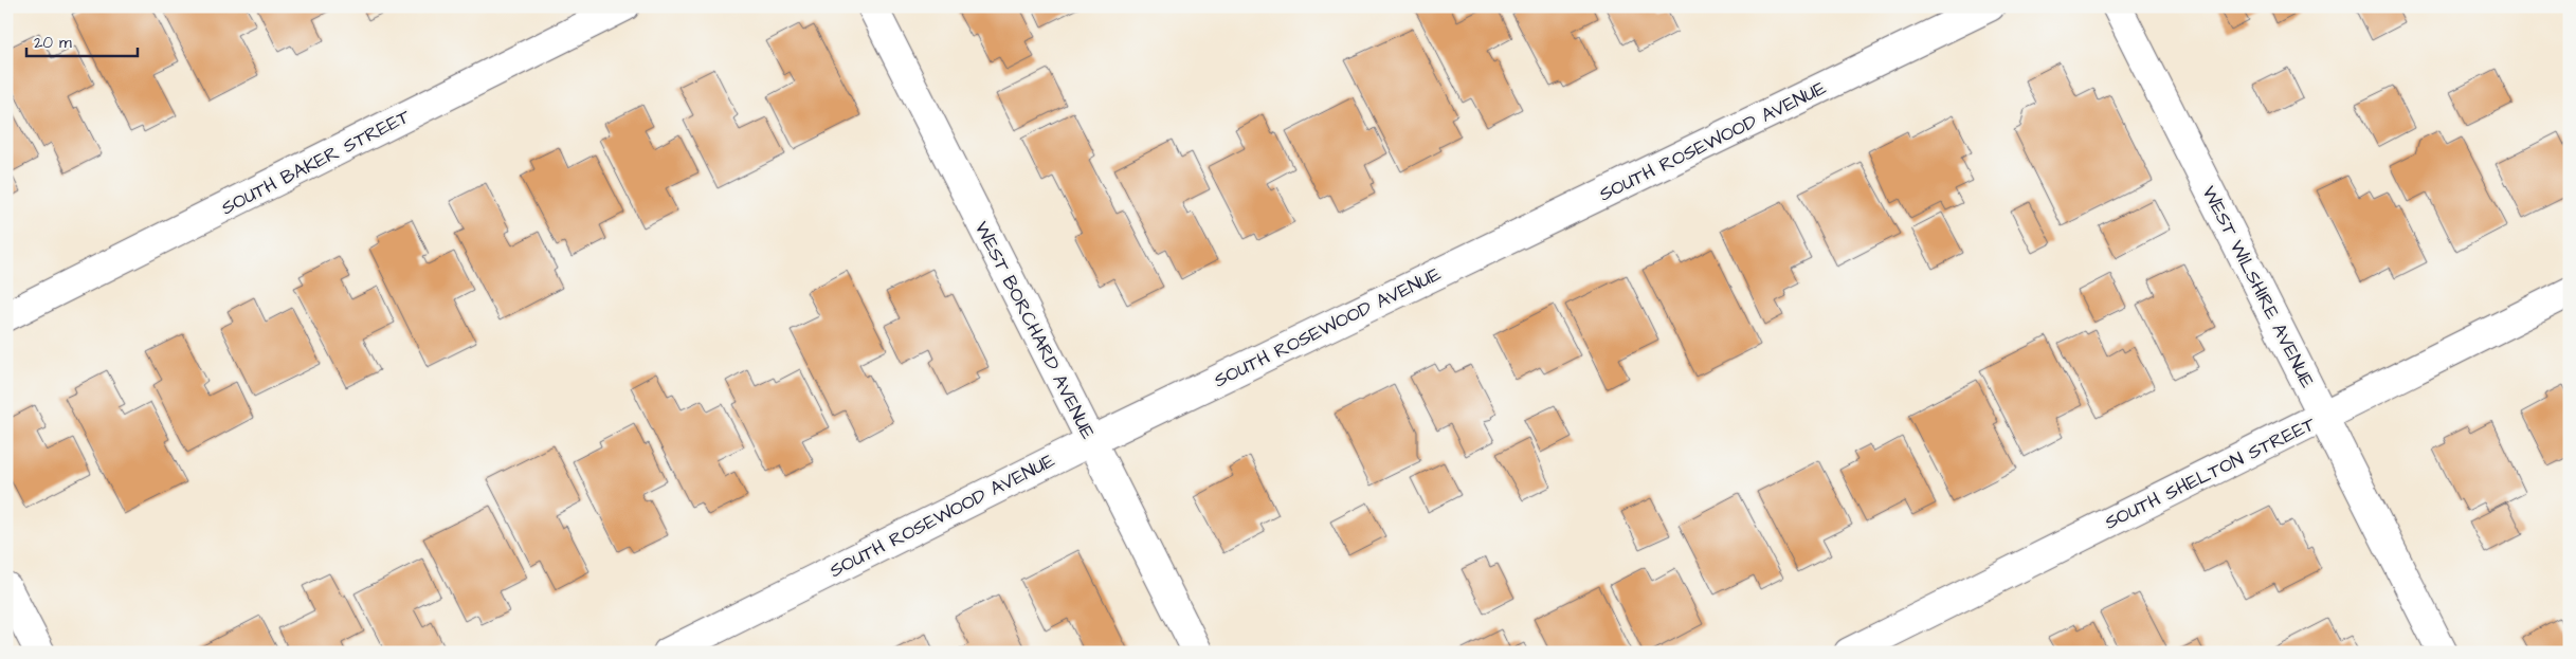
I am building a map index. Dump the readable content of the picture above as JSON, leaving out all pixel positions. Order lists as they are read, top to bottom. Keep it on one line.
{"streets":{"street":["SOUTH ROSEWOOD AVENUE","SOUTH BAKER STREET","WEST WILSHIRE AVENUE","WEST BORCHARD AVENUE","SOUTH SHELTON STREET"]},"crossings":[["SOUTH ROSEWOOD AVENUE","WEST BORCHARD AVENUE"],["WEST WILSHIRE AVENUE","SOUTH SHELTON STREET"]],"scale_bar":"20 m"}
